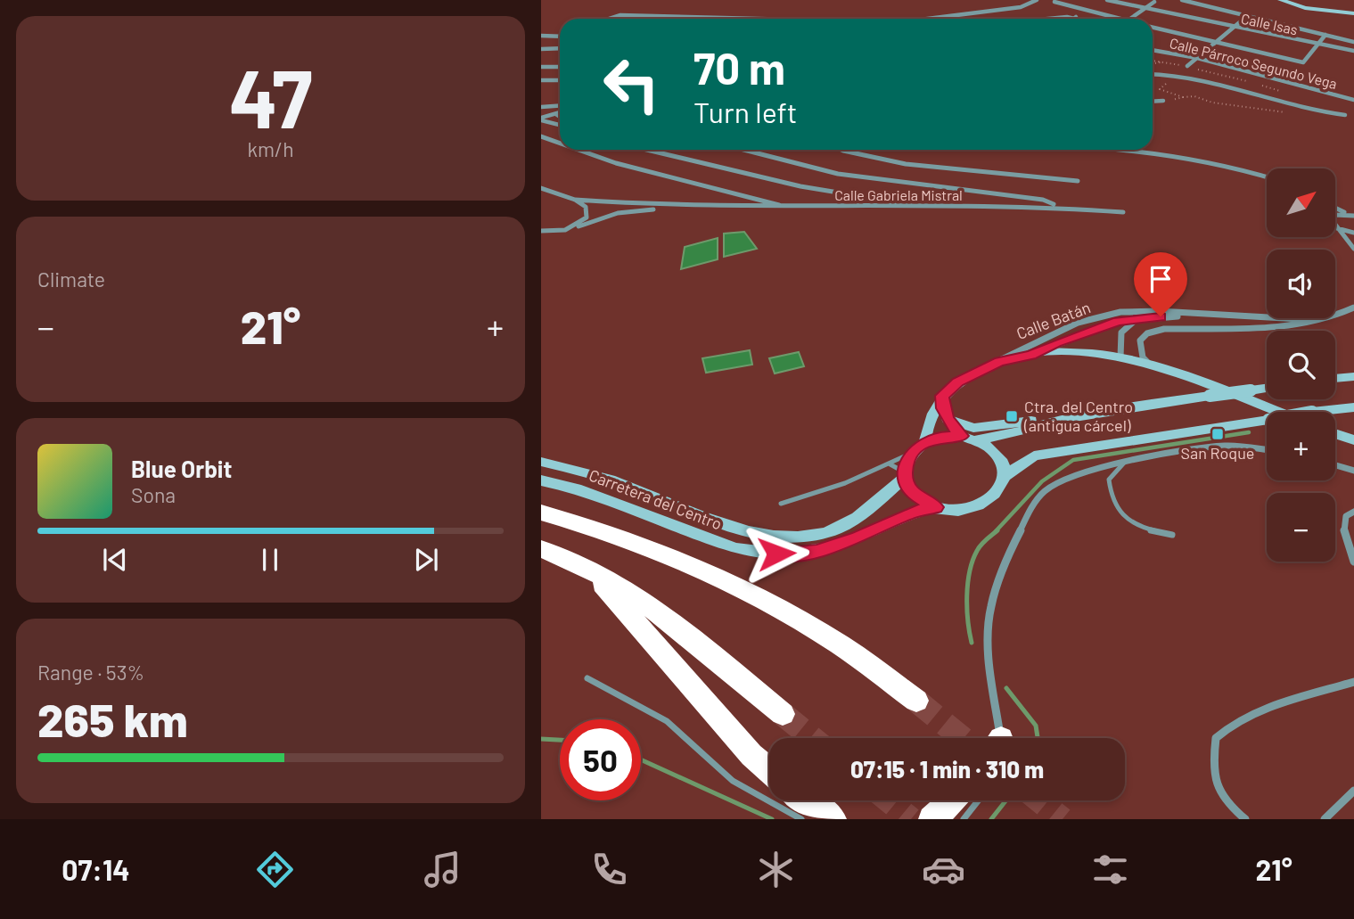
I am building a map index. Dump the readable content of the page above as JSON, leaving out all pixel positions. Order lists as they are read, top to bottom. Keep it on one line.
{"streets":{"main road":["Carretera del Centro"],"street":["Calle Isas","Calle Párroco Segundo Vega","Calle Gabriela Mistral","Calle Batán"]},"places":{"transit":["Ctra. del Centro (antigua cárcel)","San Roque"]},"north":"top right","page":{"tile":[["47","km/h"],"Climate",["Range · 53%","265 km"]],"turn":["70 m","Turn left"],"map_buttons":["+","−"],"heat":["−","21°","+"],"song":["Blue Orbit","Sona"],"limit":"50","trip":"07:15 · 1 min · 310 m","tabs":["07:14","21°"]}}
